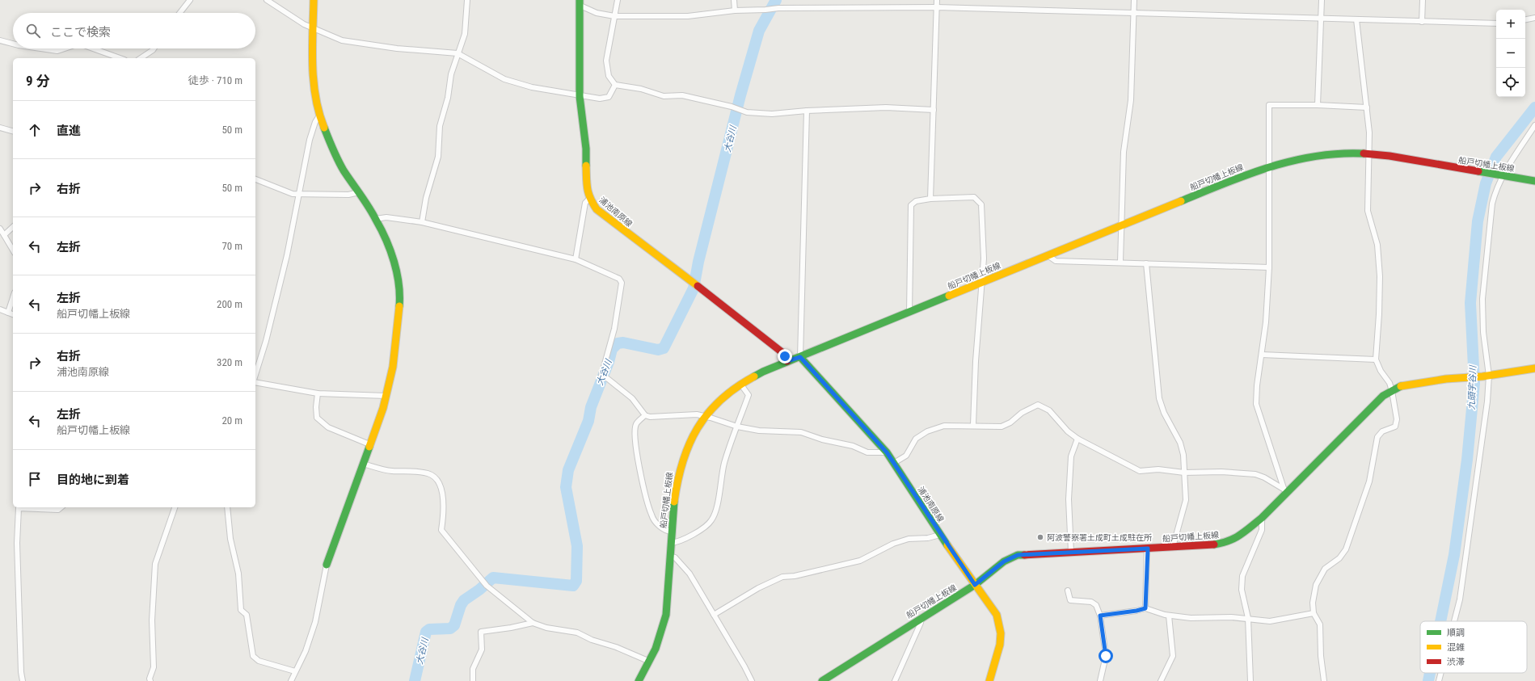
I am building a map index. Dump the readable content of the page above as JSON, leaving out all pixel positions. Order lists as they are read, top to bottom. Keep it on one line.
{"streets":{"main road":["船戸切幡上板線","浦池南原線"]},"crossings":[["船戸切幡上板線","浦池南原線"]],"water":["大谷川","九頭宇谷川"],"places":["阿波警察署土成町土成駐在所"],"legend":["順調","混雑","渋滞"],"page":{"map_buttons":["+","−"],"search":"ここで検索","heading":["9 分","徒歩 · 710 m"],"list":[["直進","50 m"],["右折","50 m"],["左折","70 m"],["左折","船戸切幡上板線","200 m"],["右折","浦池南原線","320 m"],["左折","船戸切幡上板線","20 m"],"目的地に到着"]}}
